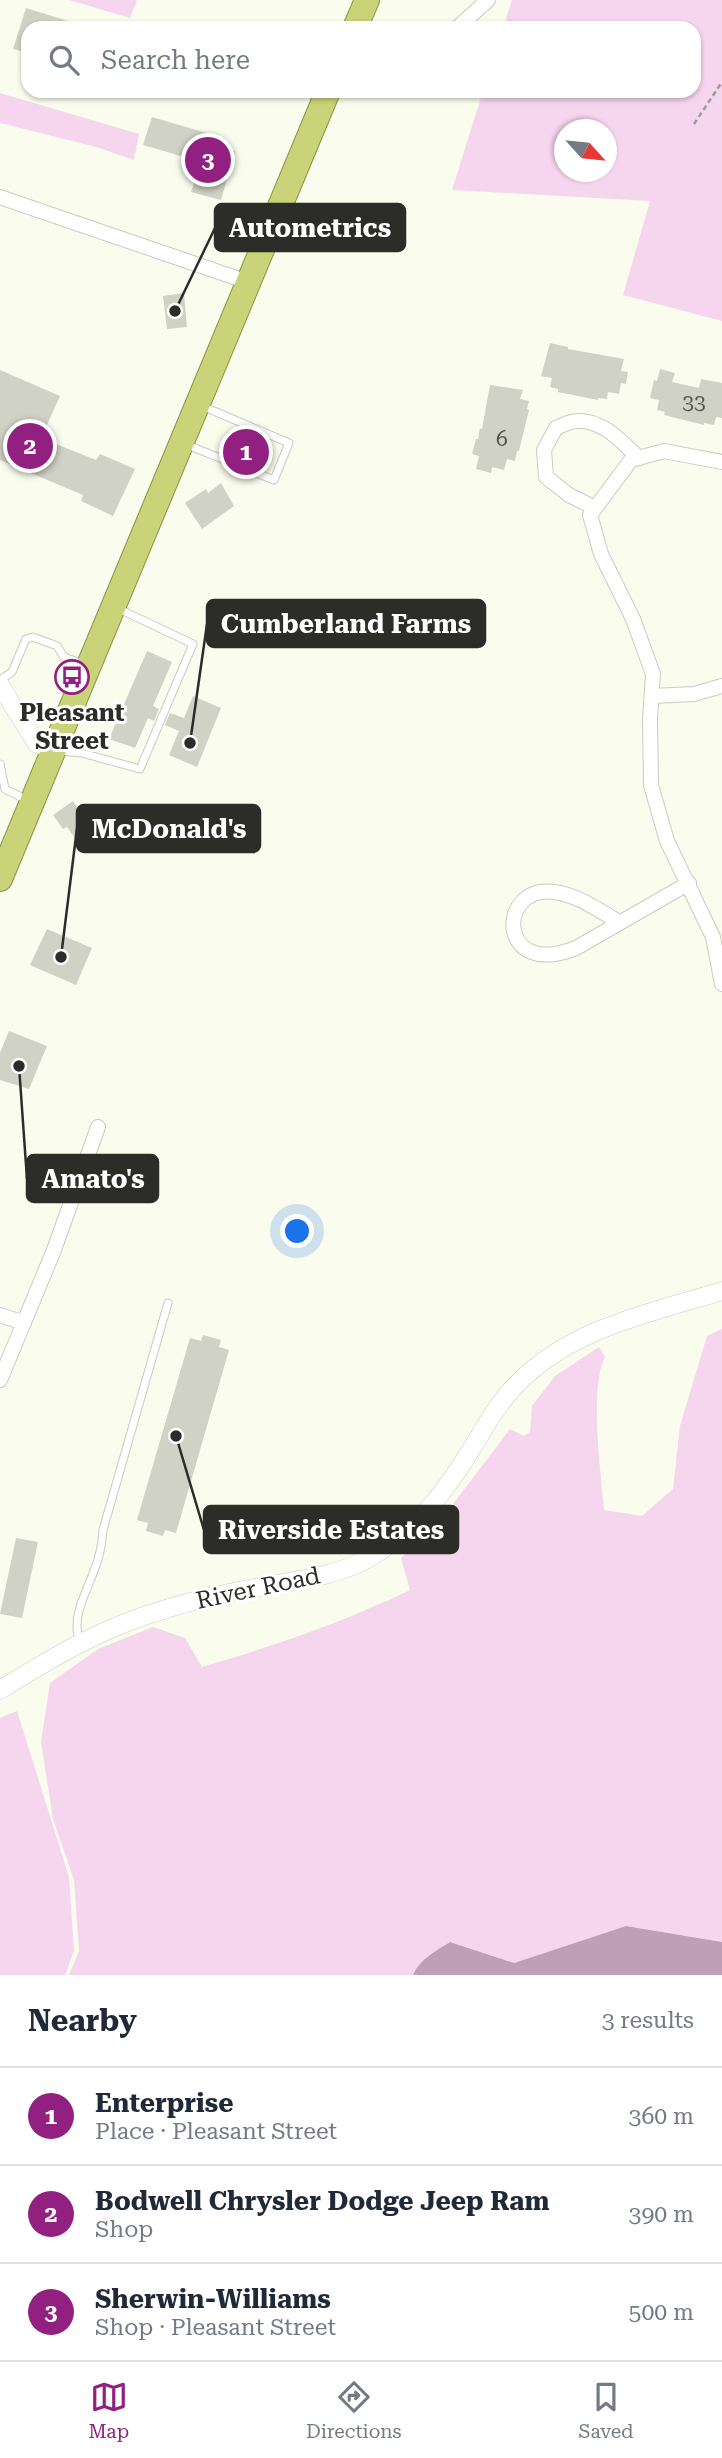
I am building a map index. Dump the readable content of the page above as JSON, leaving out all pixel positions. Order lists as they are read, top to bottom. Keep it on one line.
{"streets":{"street":["River Road"]},"places":{"other":["Autometrics","Cumberland Farms","McDonald's","Amato's","Riverside Estates"],"bus stop":["Pleasant Street"]},"house_numbers":["33","6"],"north":"bottom right","page":{"search":"Search here","pins":["3","2","1"],"heading":["Nearby","3 results"],"list":[{"mark":"1","name":"Enterprise","note":"Place · Pleasant Street","value":"360 m"},{"mark":"2","name":"Bodwell Chrysler Dodge Jeep Ram","note":"Shop","value":"390 m"},{"mark":"3","name":"Sherwin-Williams","note":"Shop · Pleasant Street","value":"500 m"}],"nav":["Map","Directions","Saved"]}}
